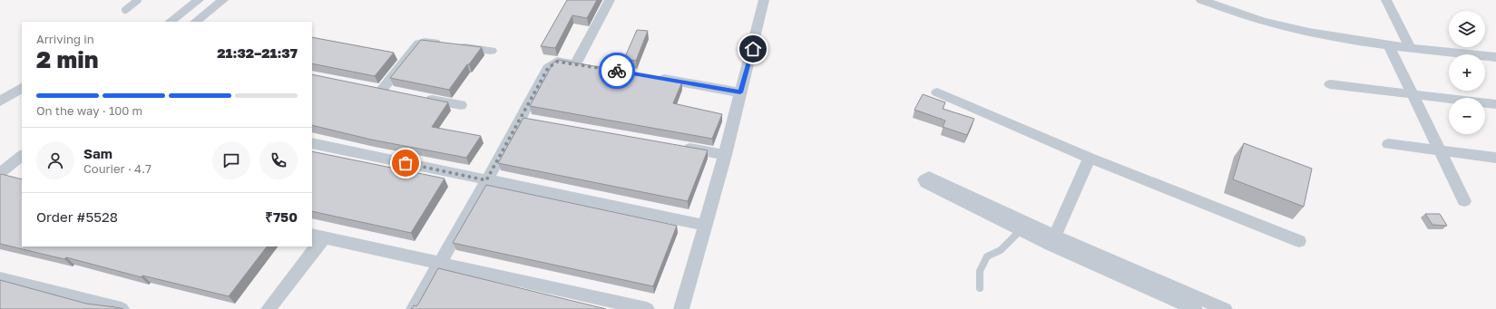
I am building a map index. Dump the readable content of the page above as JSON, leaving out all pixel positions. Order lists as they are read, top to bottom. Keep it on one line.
{"page":{"map_buttons":["+","−"],"heading":["2 min","Arriving in","21:32–21:37"],"panel":["Sam","Courier · 4.7","Order #5528","₹750"],"bar":"On the way · 100 m"}}
